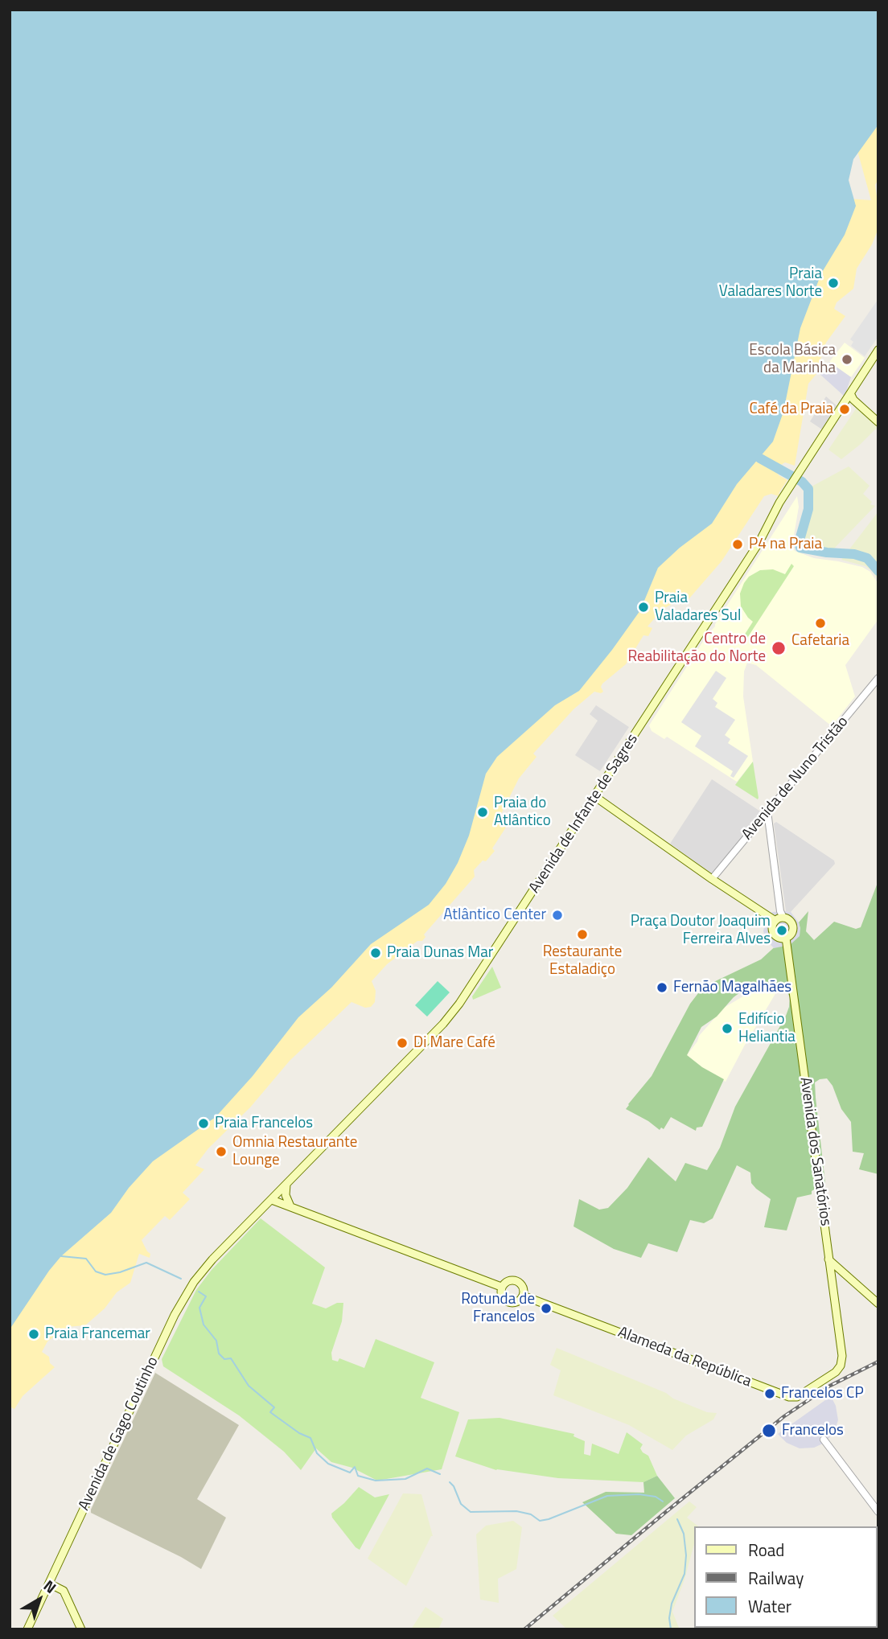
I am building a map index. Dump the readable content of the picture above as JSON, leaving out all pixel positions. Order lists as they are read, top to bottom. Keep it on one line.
{"streets":{"main road":["Avenida de Infante de Sagres","Avenida dos Sanatórios","Alameda da República","Avenida de Gago Coutinho"],"street":["Avenida de Nuno Tristão"]},"crossings":[["Avenida de Nuno Tristão","Avenida dos Sanatórios"],["Avenida de Infante de Sagres","Avenida de Gago Coutinho"],["Avenida dos Sanatórios","Alameda da República"]],"places":["Praia Valadares Norte","Escola Básica da Marinha","Café da Praia","P4 na Praia","Praia Valadares Sul","Cafetaria","Centro de Reabilitação do Norte","Praia do Atlântico","Atlântico Center","Praça Doutor Joaquim Ferreira Alves","Restaurante Estaladiço","Praia Dunas Mar","Fernão Magalhães","Edifício Heliantia","Di Mare Café","Praia Francelos","Omnia Restaurante Lounge","Rotunda de Francelos","Praia Francemar","Francelos CP","Francelos"],"legend":["Road","Railway","Water"],"north":"top right"}
